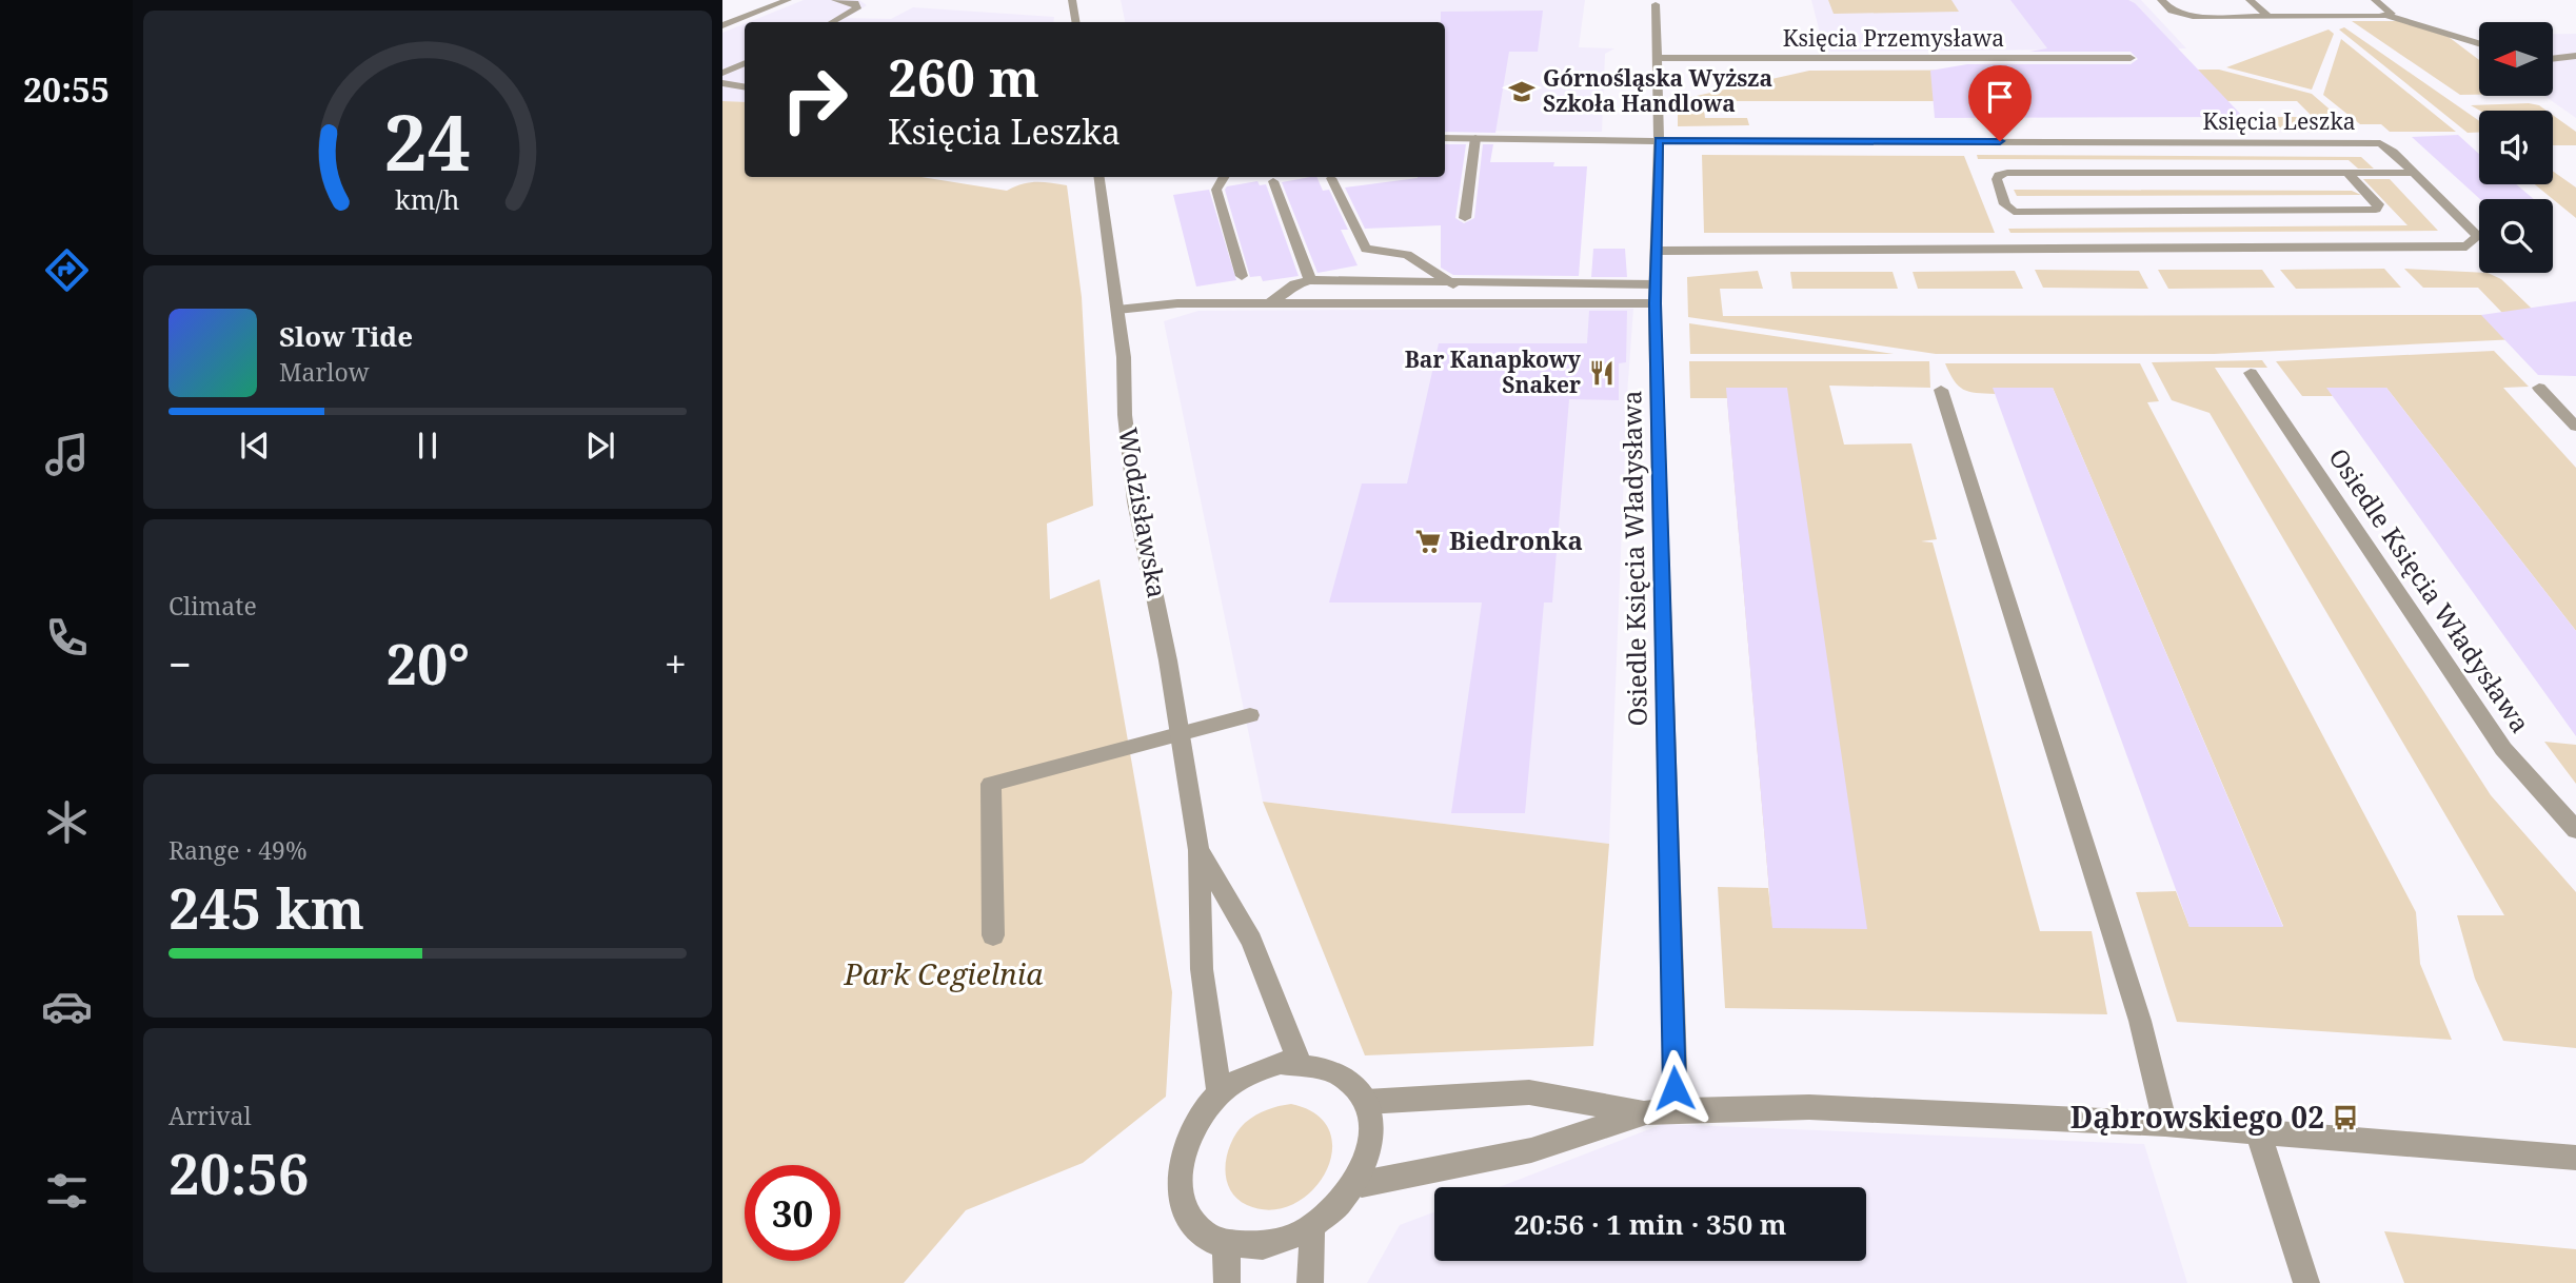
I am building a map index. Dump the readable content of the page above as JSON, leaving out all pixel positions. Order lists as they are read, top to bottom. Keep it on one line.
{"streets":{"street":["Księcia Przemysława","Księcia Leszka","Wodzisławska","Osiedle Księcia Władysława"]},"crossings":[["Księcia Przemysława","Osiedle Księcia Władysława"],["Księcia Leszka","Osiedle Księcia Władysława"]],"parks":["Park Cegielnia"],"places":{"school or university":["Górnośląska Wyższa Szkoła Handlowa"],"restaurant":["Bar Kanapkowy Snaker"],"supermarket":["Biedronka"],"bus stop":["Dąbrowskiego 02"]},"north":"left","page":{"tabs":"20:55","turn":["260 m","Księcia Leszka"],"song":["Slow Tide","Marlow"],"tile":["Climate",["Range · 49%","245 km"],["Arrival","20:56"]],"heat":["−","20°","+"],"limit":"30","trip":"20:56 · 1 min · 350 m","gauge":["24","km/h"]}}
